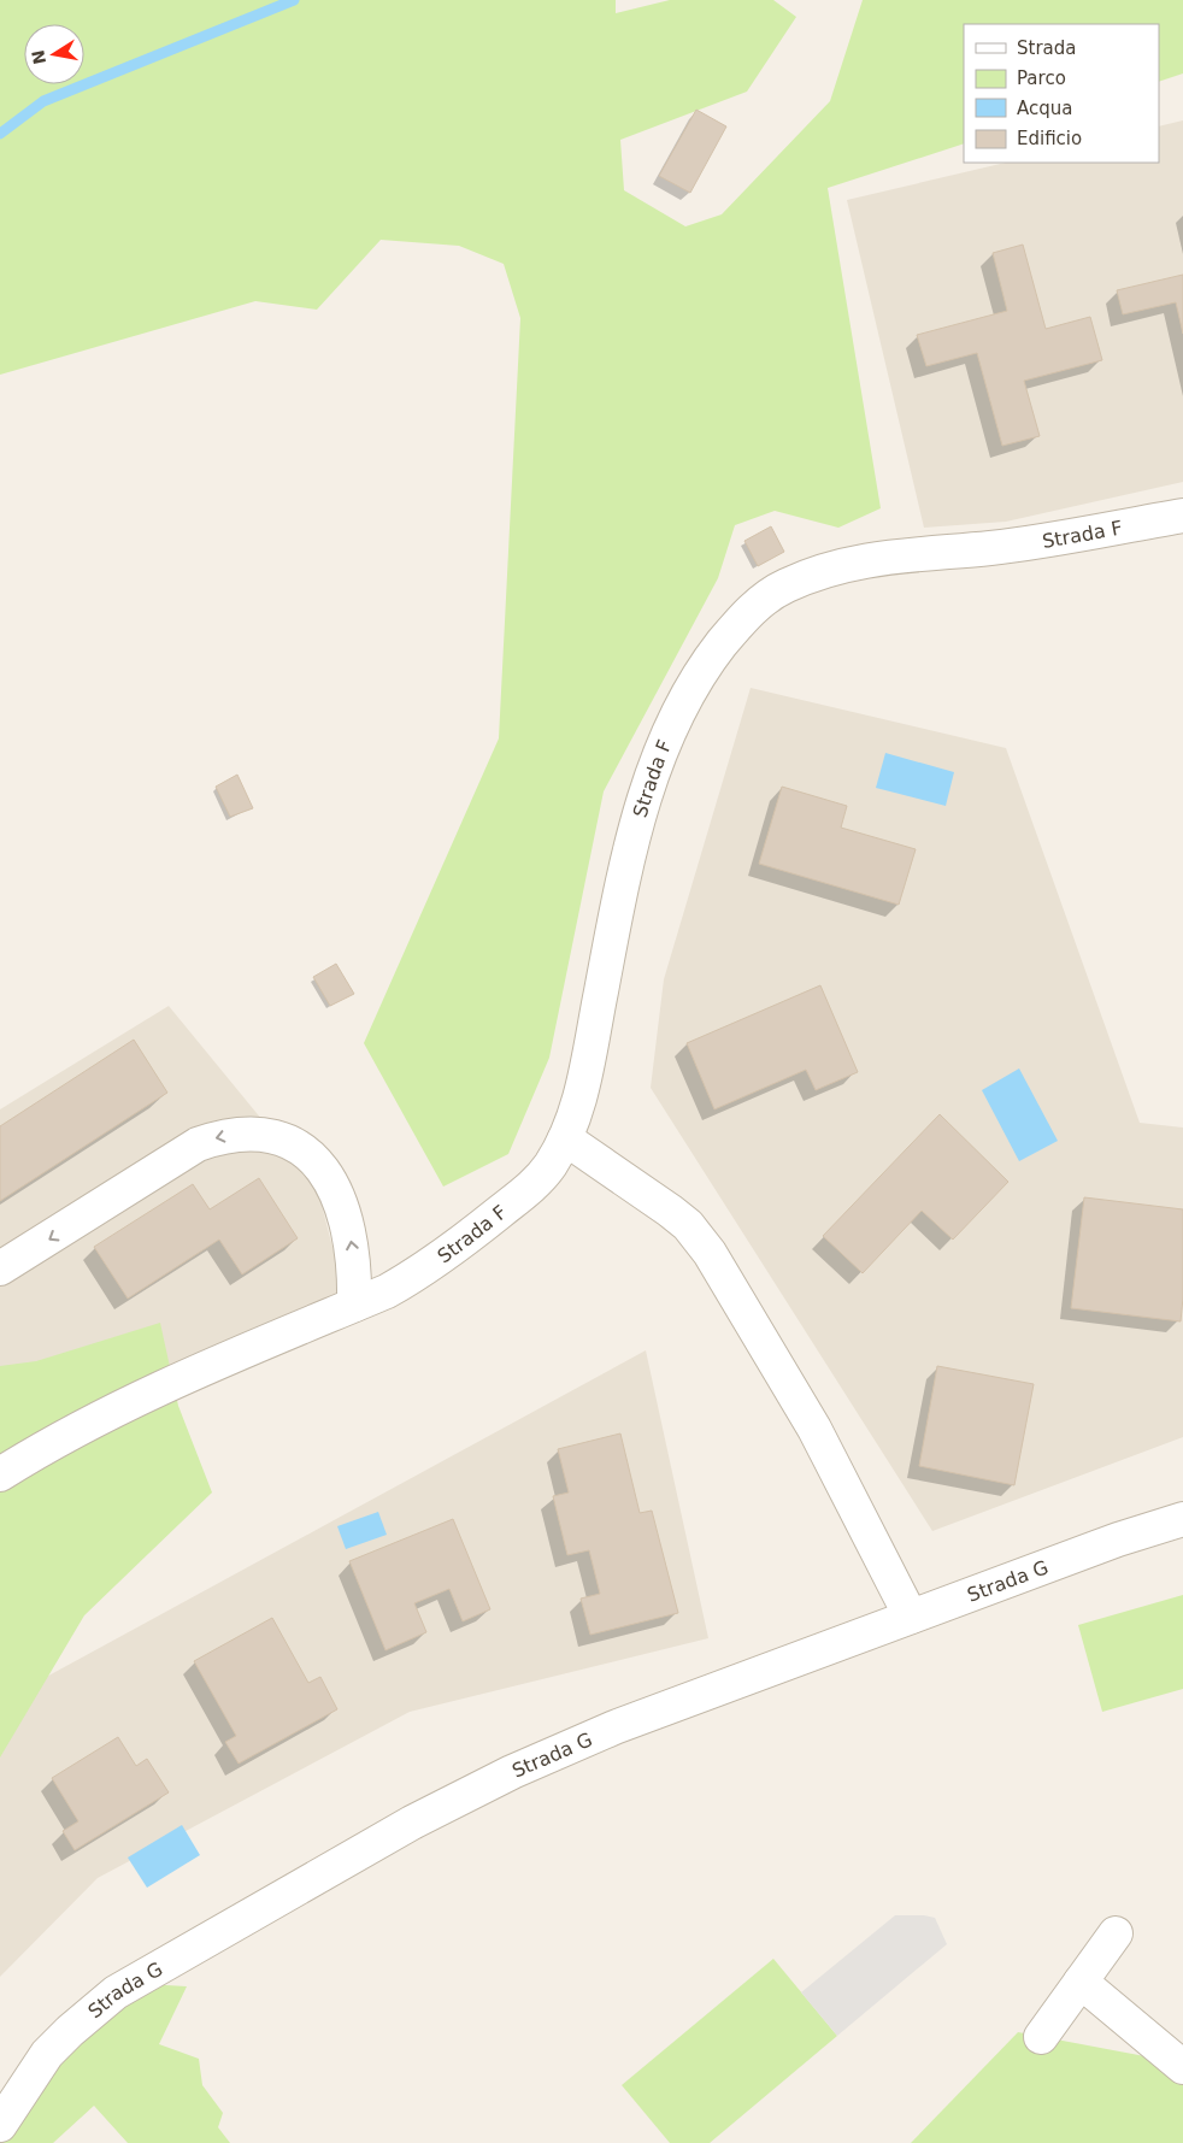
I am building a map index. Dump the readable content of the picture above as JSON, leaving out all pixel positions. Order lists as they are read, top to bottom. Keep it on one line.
{"streets":{"street":["Strada F","Strada G"]},"legend":["Strada","Parco","Acqua","Edificio"],"north":"left"}
